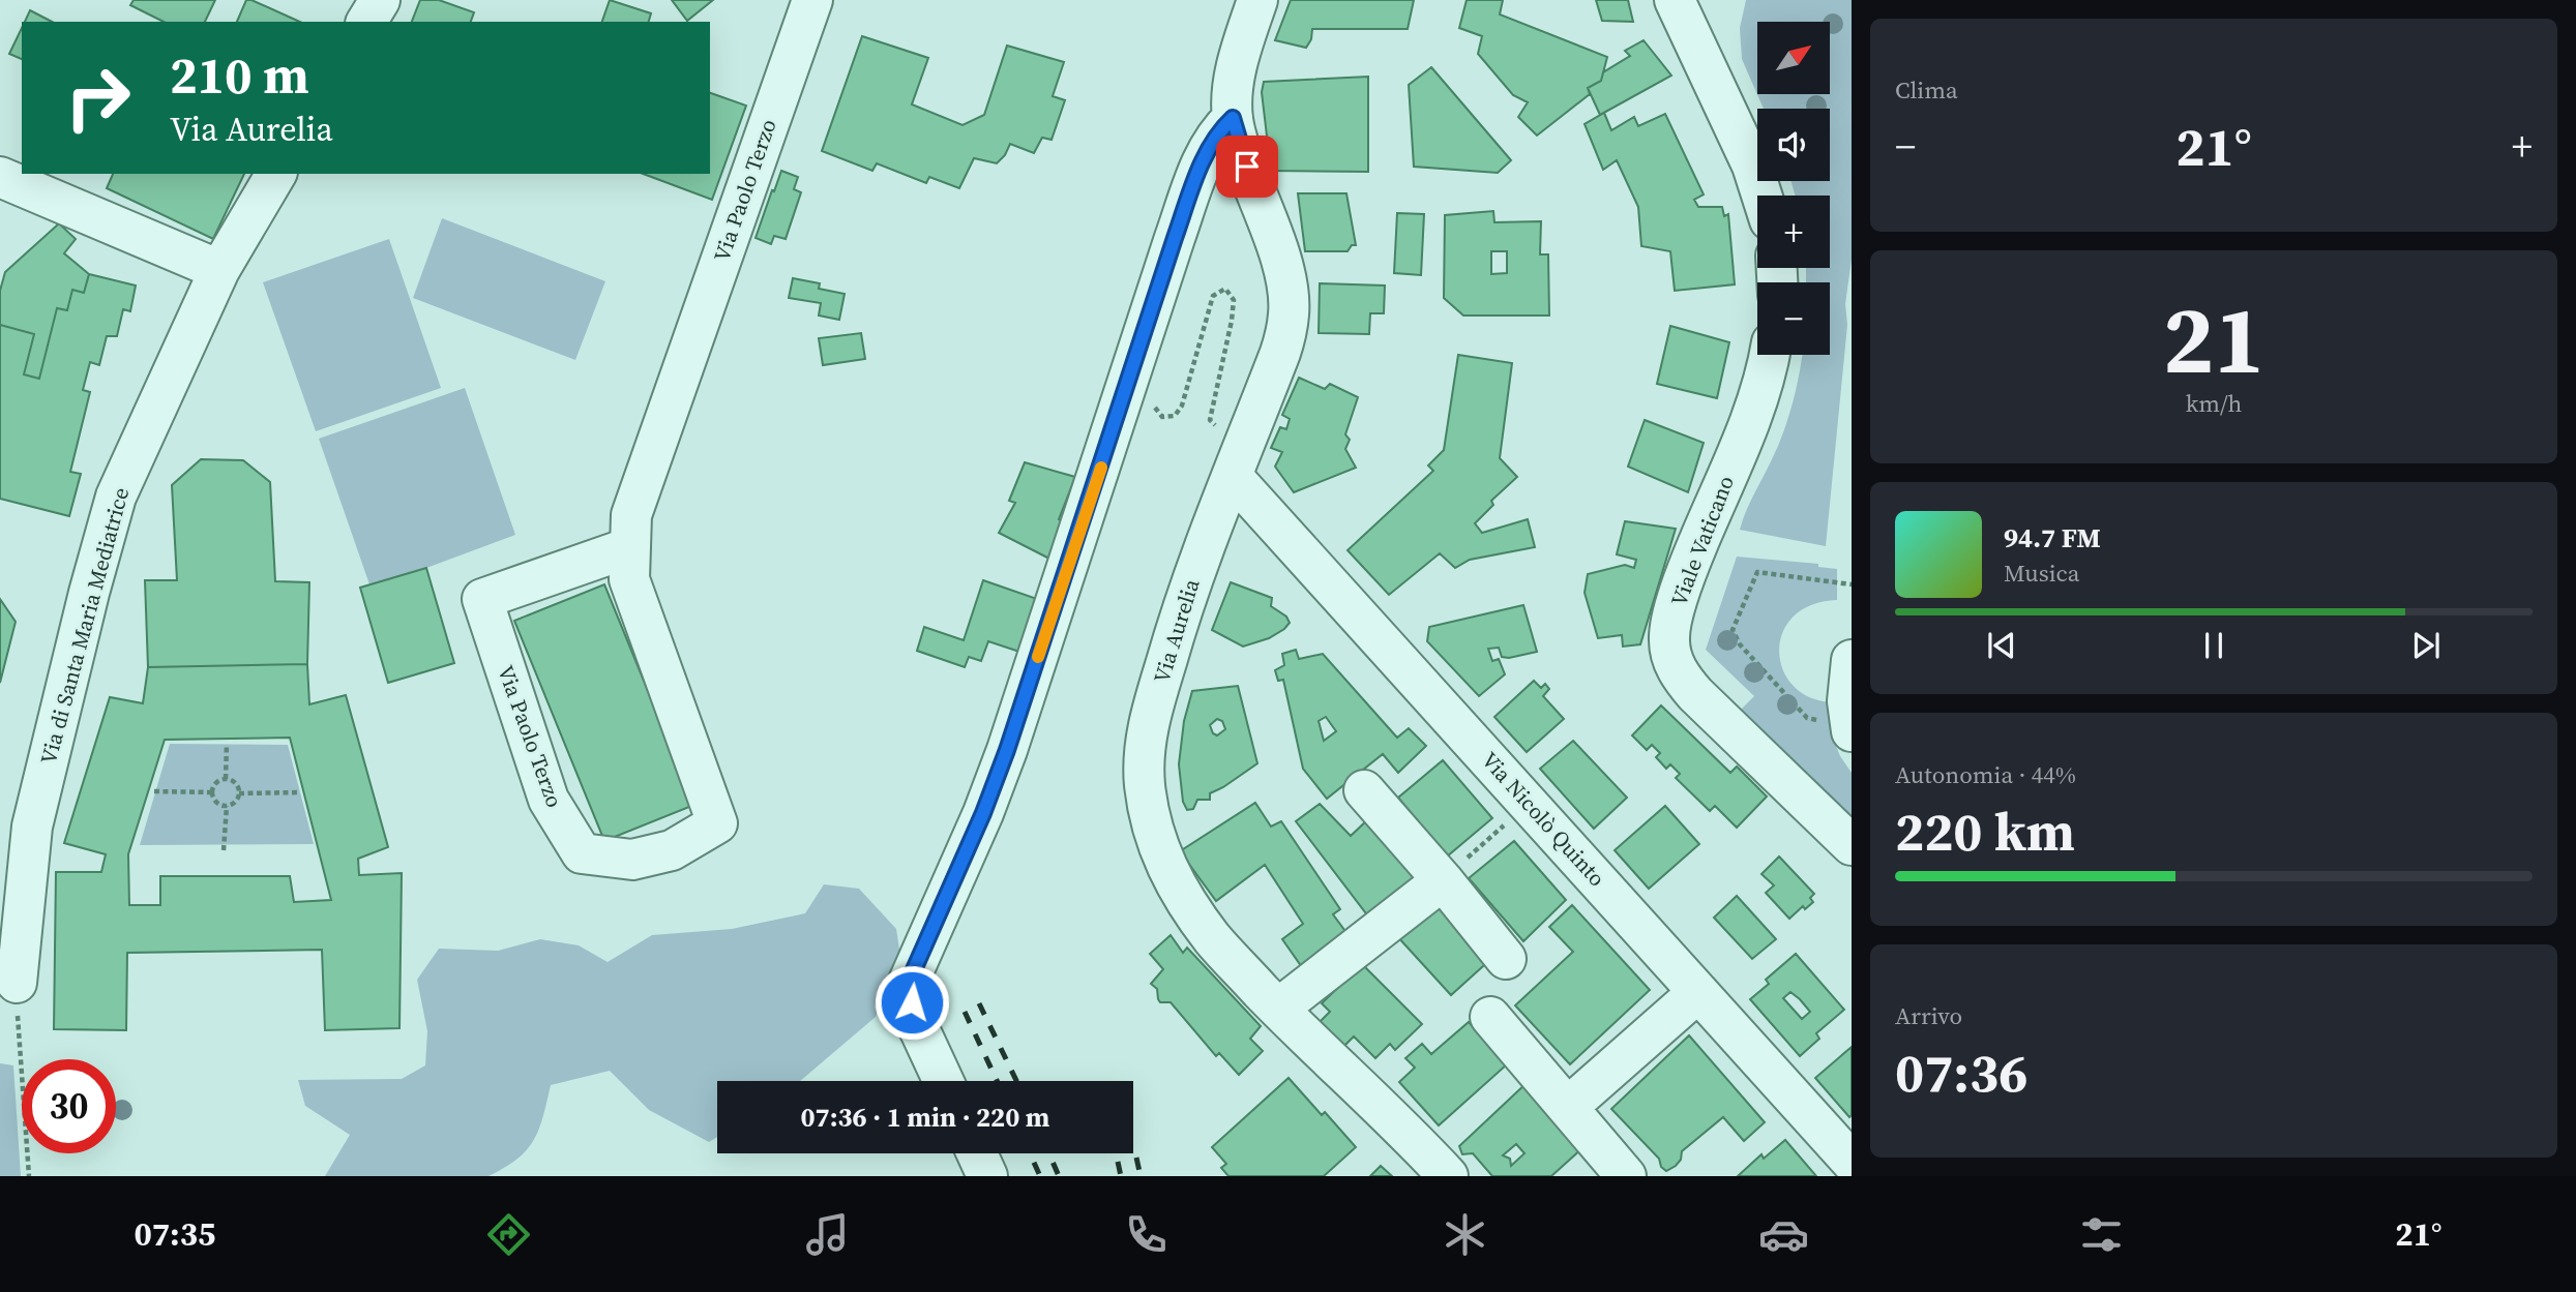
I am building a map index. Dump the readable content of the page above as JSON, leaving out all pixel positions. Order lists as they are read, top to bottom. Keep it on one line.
{"streets":{"street":["Via Paolo Terzo","Viale Vaticano","Via di Santa Maria Mediatrice","Via Aurelia","Via Nicolò Quinto"]},"crossings":[["Via Aurelia","Via Nicolò Quinto"]],"north":"top right","page":{"tile":["Clima",["21","km/h"],["Autonomia · 44%","220 km"],["Arrivo","07:36"]],"map_buttons":["+","−"],"turn":["210 m","Via Aurelia"],"heat":["−","21°","+"],"song":["94.7 FM","Musica"],"limit":"30","trip":"07:36 · 1 min · 220 m","tabs":["07:35","21°"]}}
